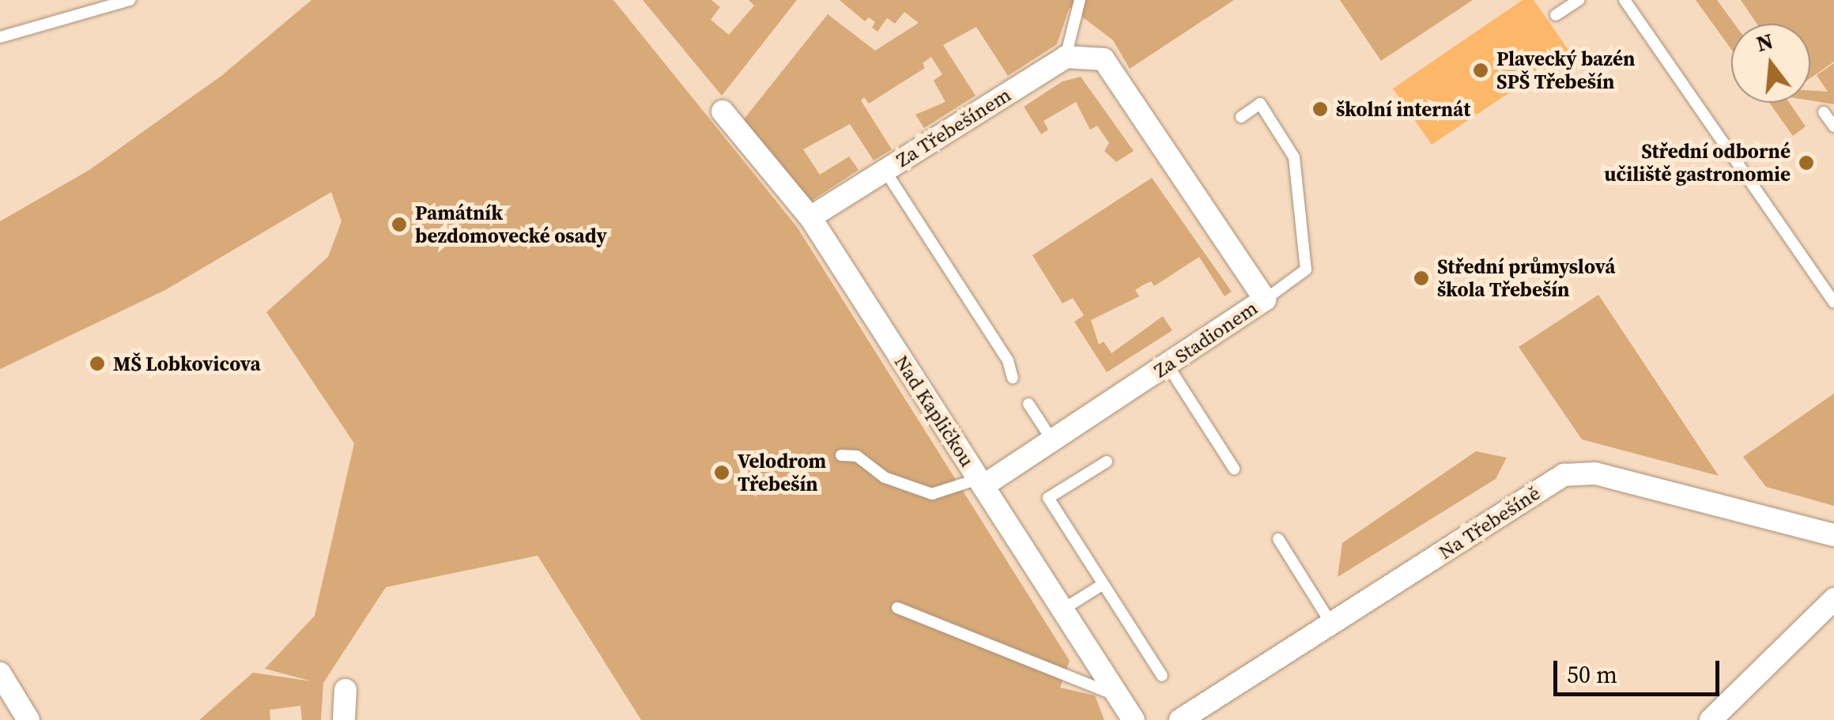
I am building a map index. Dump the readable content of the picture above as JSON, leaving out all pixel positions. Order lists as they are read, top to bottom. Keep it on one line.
{"streets":{"street":["Za Třebešínem","Za Stadionem","Nad Kapličkou","Na Třebešíně"]},"crossings":[["Za Třebešínem","Za Stadionem"],["Za Třebešínem","Nad Kapličkou"],["Za Stadionem","Nad Kapličkou"]],"places":["Plavecký bazén SPŠ Třebešín","školní internát","Střední odborné učiliště gastronomie","Památník bezdomovecké osady","Střední průmyslová škola Třebešín","MŠ Lobkovicova","Velodrom Třebešín"],"scale_bar":"50 m","north":"top"}
